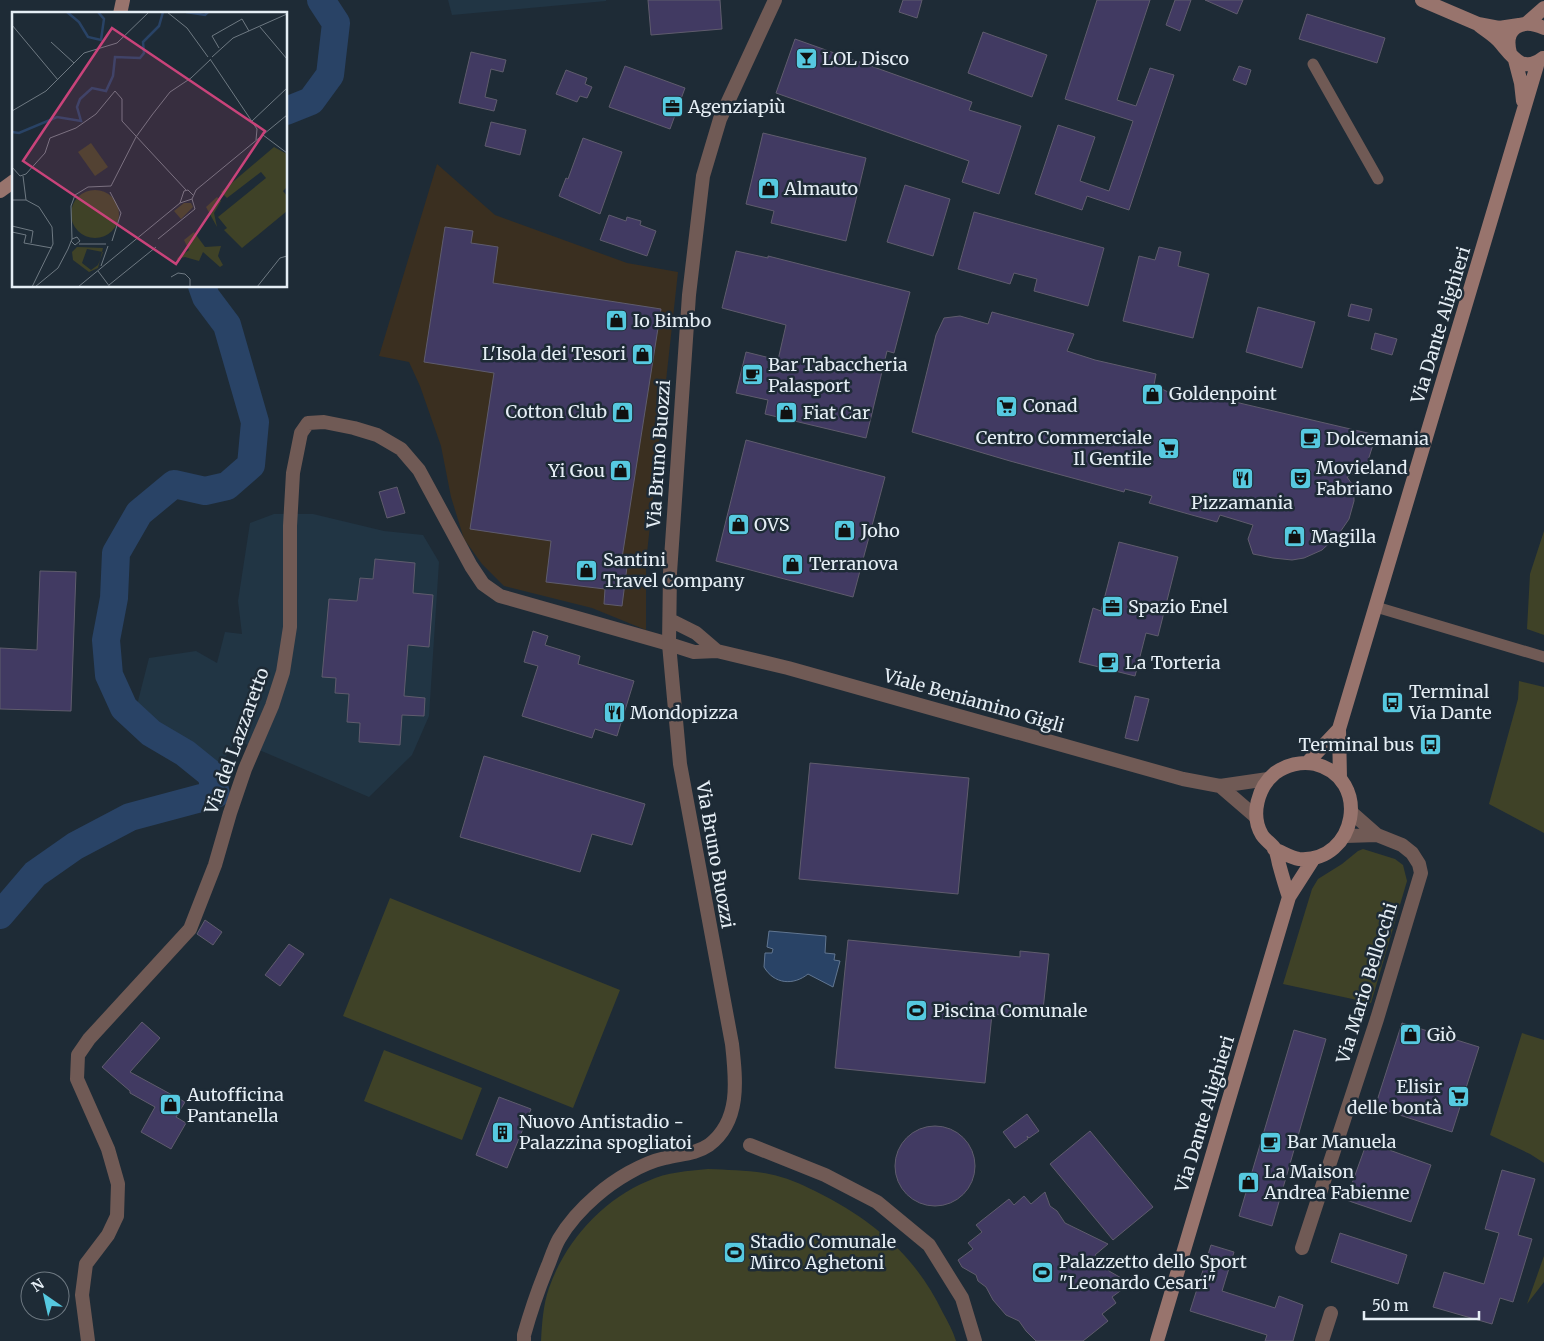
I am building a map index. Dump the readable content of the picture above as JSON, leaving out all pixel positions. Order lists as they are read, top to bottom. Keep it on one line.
{"streets":{"main road":["Via Dante Alighieri"],"street":["Via Bruno Buozzi","Viale Beniamino Gigli","Via del Lazzaretto","Via Mario Bellocchi"]},"crossings":[["Via Dante Alighieri","Viale Beniamino Gigli"],["Via Dante Alighieri","Via Mario Bellocchi"],["Via Bruno Buozzi","Viale Beniamino Gigli"],["Via Bruno Buozzi","Via del Lazzaretto"],["Viale Beniamino Gigli","Via del Lazzaretto"],["Viale Beniamino Gigli","Via Mario Bellocchi"]],"places":{"bar":["LOL Disco"],"office":["Agenziapiù","Spazio Enel"],"shop":["Almauto","Io Bimbo","L'Isola dei Tesori","Goldenpoint","Cotton Club","Fiat Car","Yi Gou","OVS","Joho","Magilla","Terranova","Santini Travel Company","Giò","Autofficina Pantanella","La Maison Andrea Fabienne"],"cafe":["Bar Tabaccheria Palasport","Dolcemania","La Torteria","Bar Manuela"],"supermarket":["Conad","Centro Commerciale Il Gentile","Elisir delle bontà"],"restaurant":["Pizzamania","Mondopizza"],"theatre":["Movieland Fabriano"],"bus stop":["Terminal Via Dante","Terminal bus"],"sports":["Piscina Comunale","Stadio Comunale Mirco Aghetoni","Palazzetto dello Sport \"Leonardo Cesari\""],"building":["Nuovo Antistadio - Palazzina spogliatoi"]},"scale_bar":"50 m","north":"top left"}
